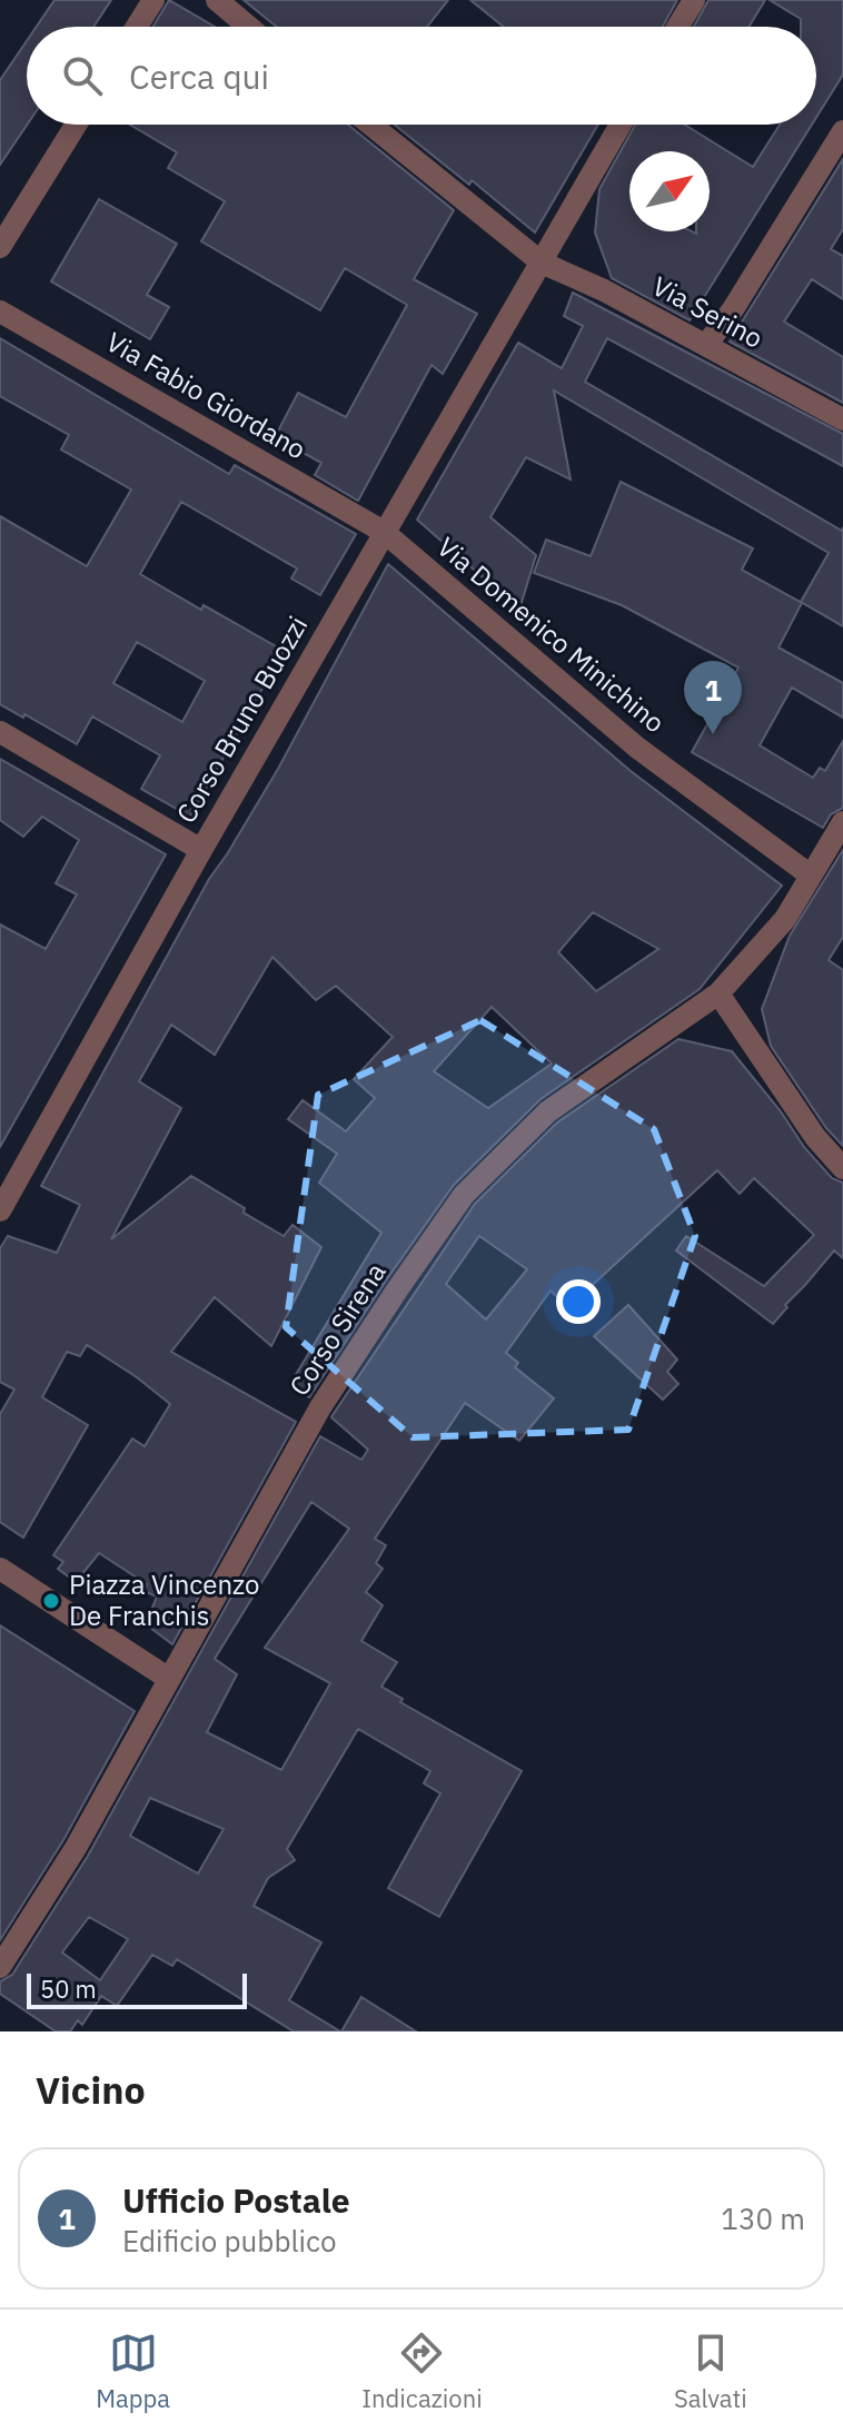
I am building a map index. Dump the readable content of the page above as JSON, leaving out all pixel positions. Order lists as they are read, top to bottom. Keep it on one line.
{"streets":{"street":["Via Serino","Via Fabio Giordano","Via Domenico Minichino","Corso Bruno Buozzi","Corso Sirena"]},"crossings":[["Via Serino","Corso Bruno Buozzi"],["Via Fabio Giordano","Via Domenico Minichino"],["Via Fabio Giordano","Corso Bruno Buozzi"],["Via Domenico Minichino","Corso Bruno Buozzi"],["Via Domenico Minichino","Corso Sirena"]],"places":["Piazza Vincenzo De Franchis"],"scale_bar":"50 m","north":"top right","page":{"search":"Cerca qui","pins":"1","scale":"50 m","heading":"Vicino","list":[{"mark":"1","name":"Ufficio Postale","note":"Edificio pubblico","value":"130 m"}],"nav":["Mappa","Indicazioni","Salvati"]}}
